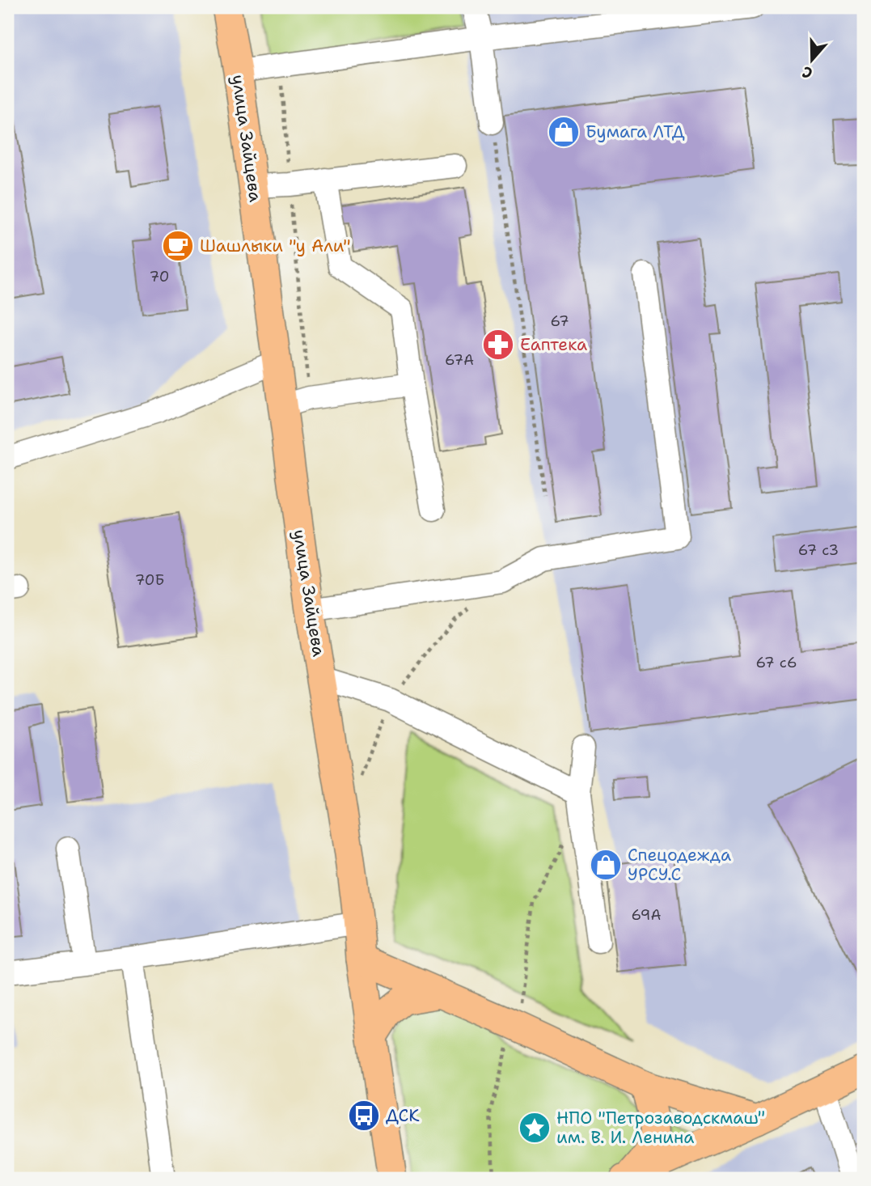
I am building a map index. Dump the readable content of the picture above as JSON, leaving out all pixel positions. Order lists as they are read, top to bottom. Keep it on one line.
{"streets":{"main road":["улица Зайцева"]},"places":{"shop":["Бумага ЛТД","Спецодежда УРСУ.С"],"cafe":["Шашлыки \"у Али\""],"pharmacy":["Еаптека"],"bus stop":["ДСК"],"place":["НПО \"Петрозаводскмаш\" им. В. И. Ленина"]},"house_numbers":["70","67","67А","67 с3","70Б","67 с6","69А"],"north":"bottom"}
